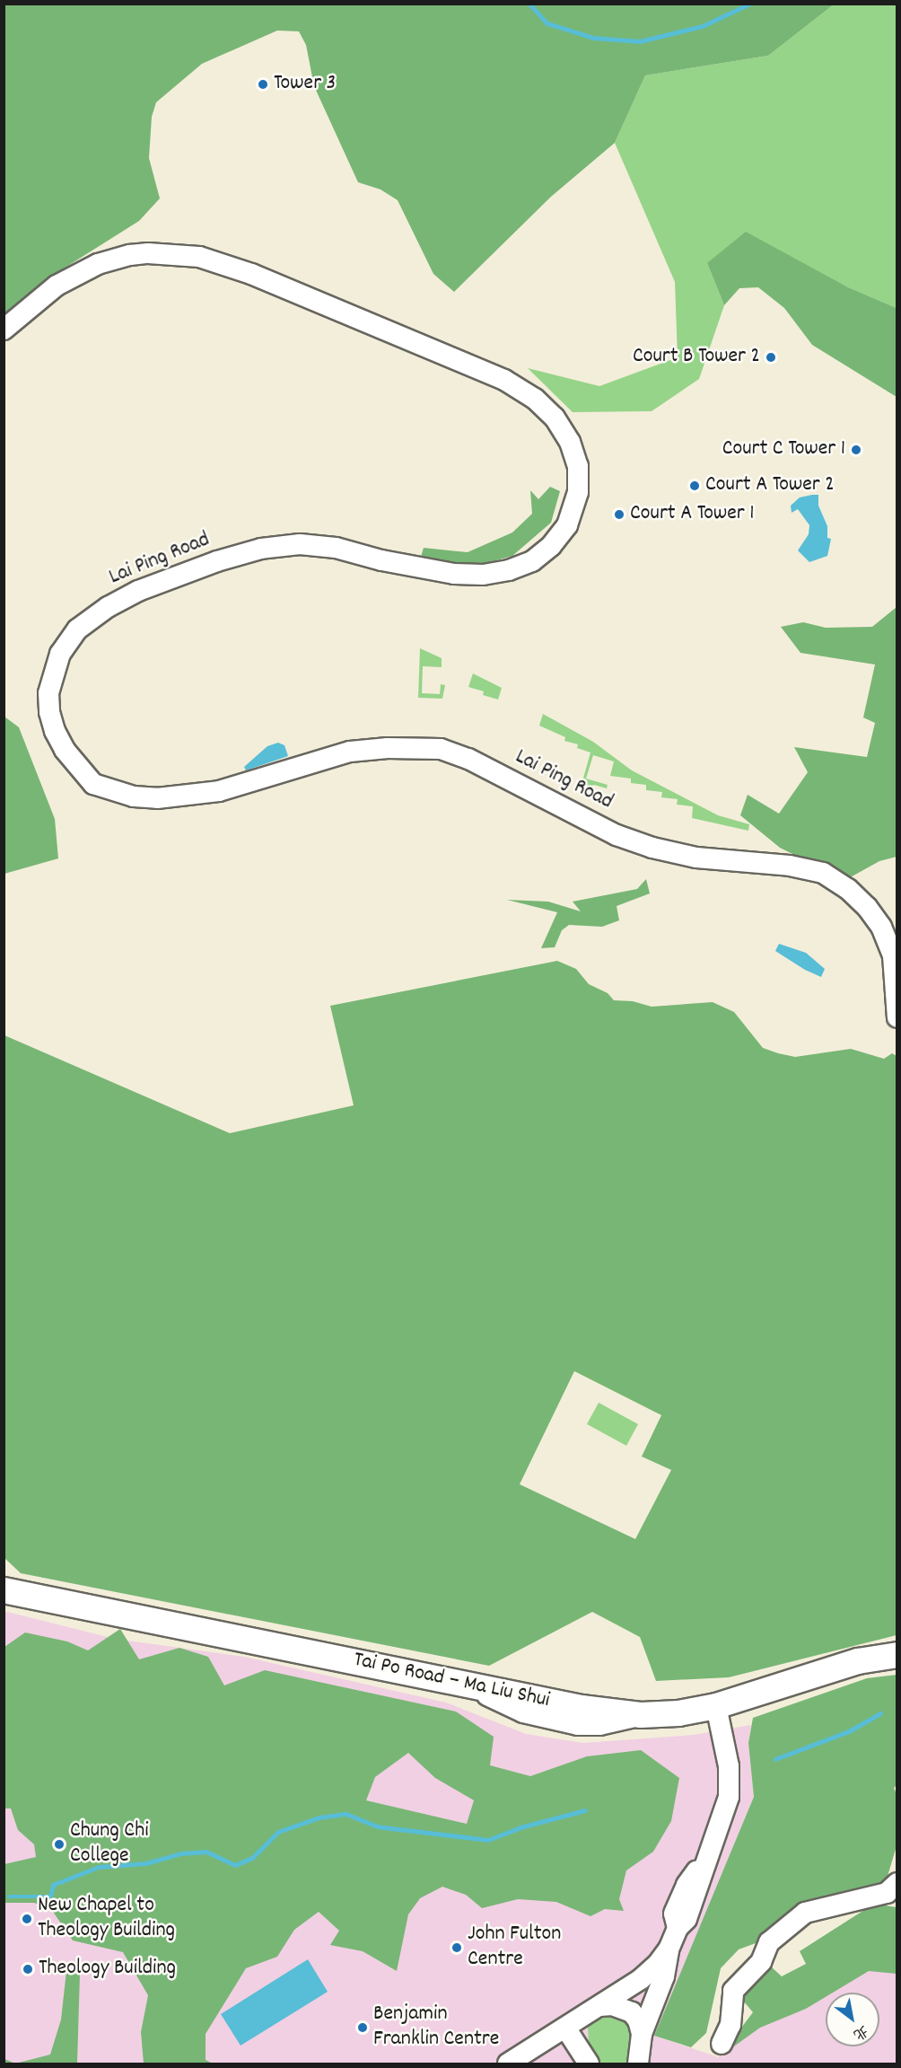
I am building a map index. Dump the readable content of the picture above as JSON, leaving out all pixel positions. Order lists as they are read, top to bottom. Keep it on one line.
{"streets":{"main road":["Tai Po Road – Ma Liu Shui"],"street":["Lai Ping Road"]},"places":["Tower 3","Court B Tower 2","Court C Tower 1","Court A Tower 2","Court A Tower 1","Chung Chi College","New Chapel to Theology Building","John Fulton Centre","Theology Building","Benjamin Franklin Centre"],"north":"bottom right"}
